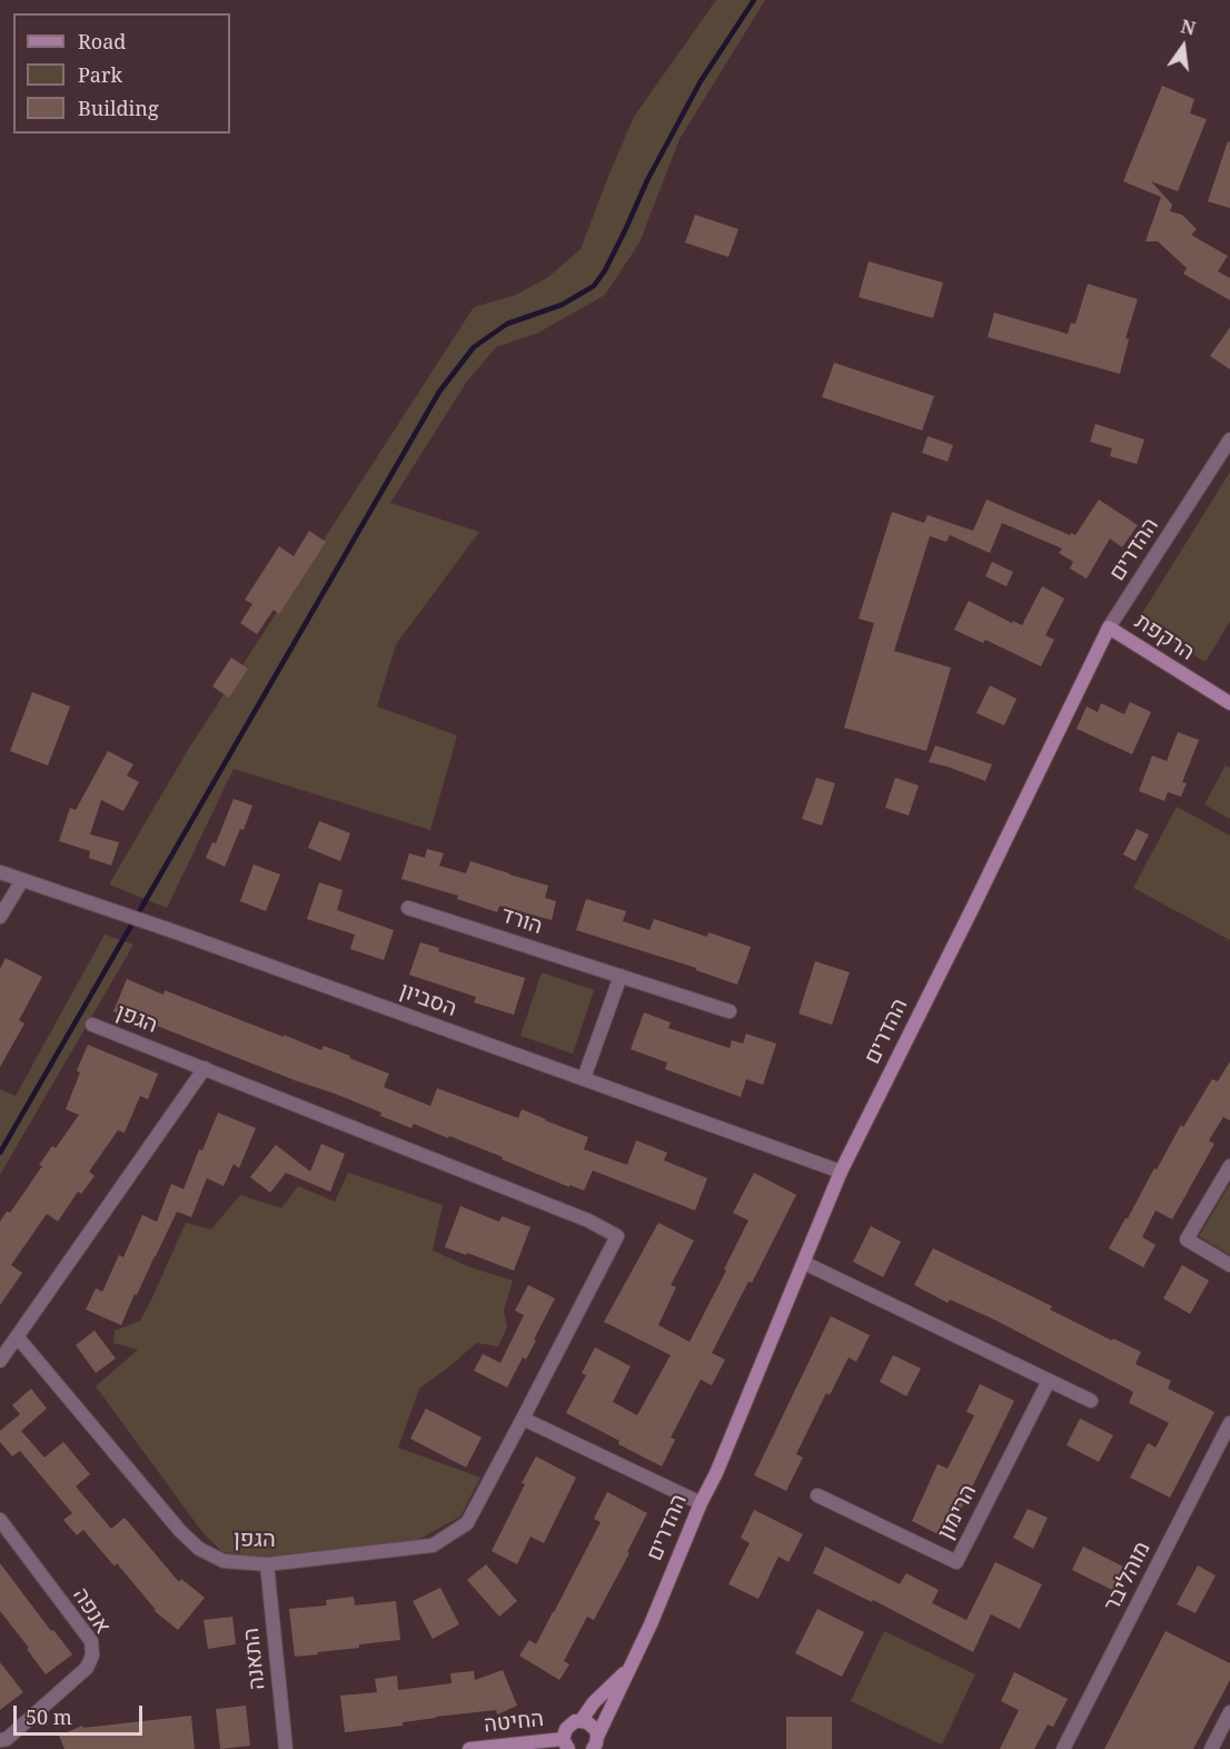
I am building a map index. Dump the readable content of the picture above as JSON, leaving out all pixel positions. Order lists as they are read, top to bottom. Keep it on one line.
{"streets":{"main road":["ההדרים","הרקפת","החיטה"],"street":["הורד","הסביון","הגפן","הרימון","מוהליבר","אנפה","התאנה"]},"crossings":[["ההדרים","הרקפת"],["ההדרים","הסביון"],["ההדרים","החיטה"],["הגפן","התאנה"]],"legend":["Road","Park","Building"],"scale_bar":"50 m","north":"top"}
